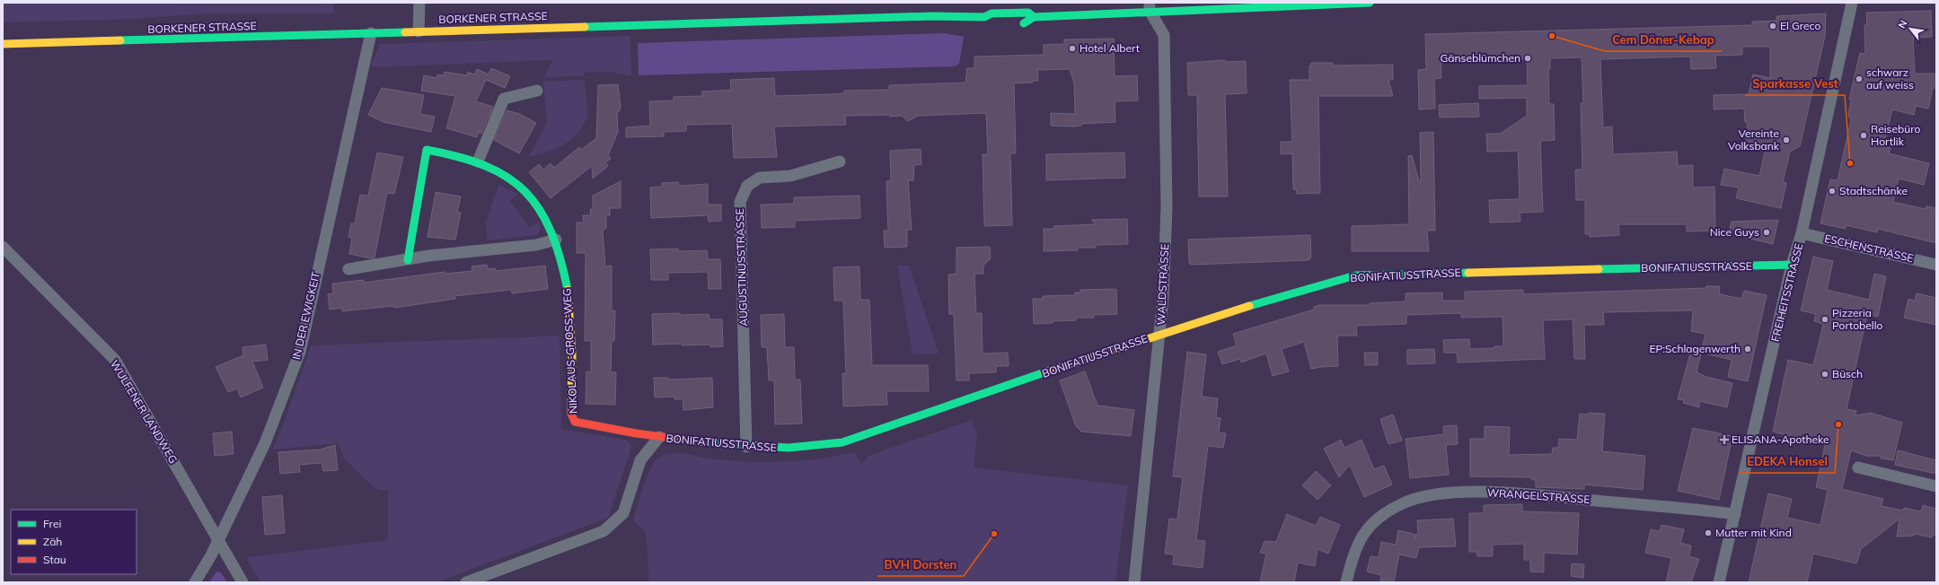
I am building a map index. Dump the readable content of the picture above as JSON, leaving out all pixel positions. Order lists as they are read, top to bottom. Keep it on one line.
{"streets":{"street":["BORKENER STRASSE","ESCHENSTRASSE","AUGUSTINUSSTRASSE","BONIFATIUSSTRASSE","WALDSTRASSE","FREIHEITSSTRASSE","IN DER EWIGKEIT","NIKOLAUS-GROSS-WEG","WULFENER LANDWEG","WRANGELSTRASSE"]},"crossings":[["BORKENER STRASSE","WALDSTRASSE"],["BORKENER STRASSE","IN DER EWIGKEIT"],["ESCHENSTRASSE","FREIHEITSSTRASSE"],["AUGUSTINUSSTRASSE","BONIFATIUSSTRASSE"],["BONIFATIUSSTRASSE","WALDSTRASSE"],["BONIFATIUSSTRASSE","FREIHEITSSTRASSE"],["BONIFATIUSSTRASSE","NIKOLAUS-GROSS-WEG"],["FREIHEITSSTRASSE","WRANGELSTRASSE"],["IN DER EWIGKEIT","WULFENER LANDWEG"]],"places":{"other":["El Greco","Cem Döner-Kebap","Hotel Albert","Gänseblümchen","schwarz auf weiss","Reisebüro Hortlik","Vereinte Volksbank","Sparkasse Vest","Stadtschänke","Nice Guys","Pizzeria Portobello","EP:Schlagenwerth","Büsch","EDEKA Honsel","Mutter mit Kind","BVH Dorsten"],"health":["ELISANA-Apotheke"]},"legend":["Frei","Zäh","Stau"],"north":"top left"}
